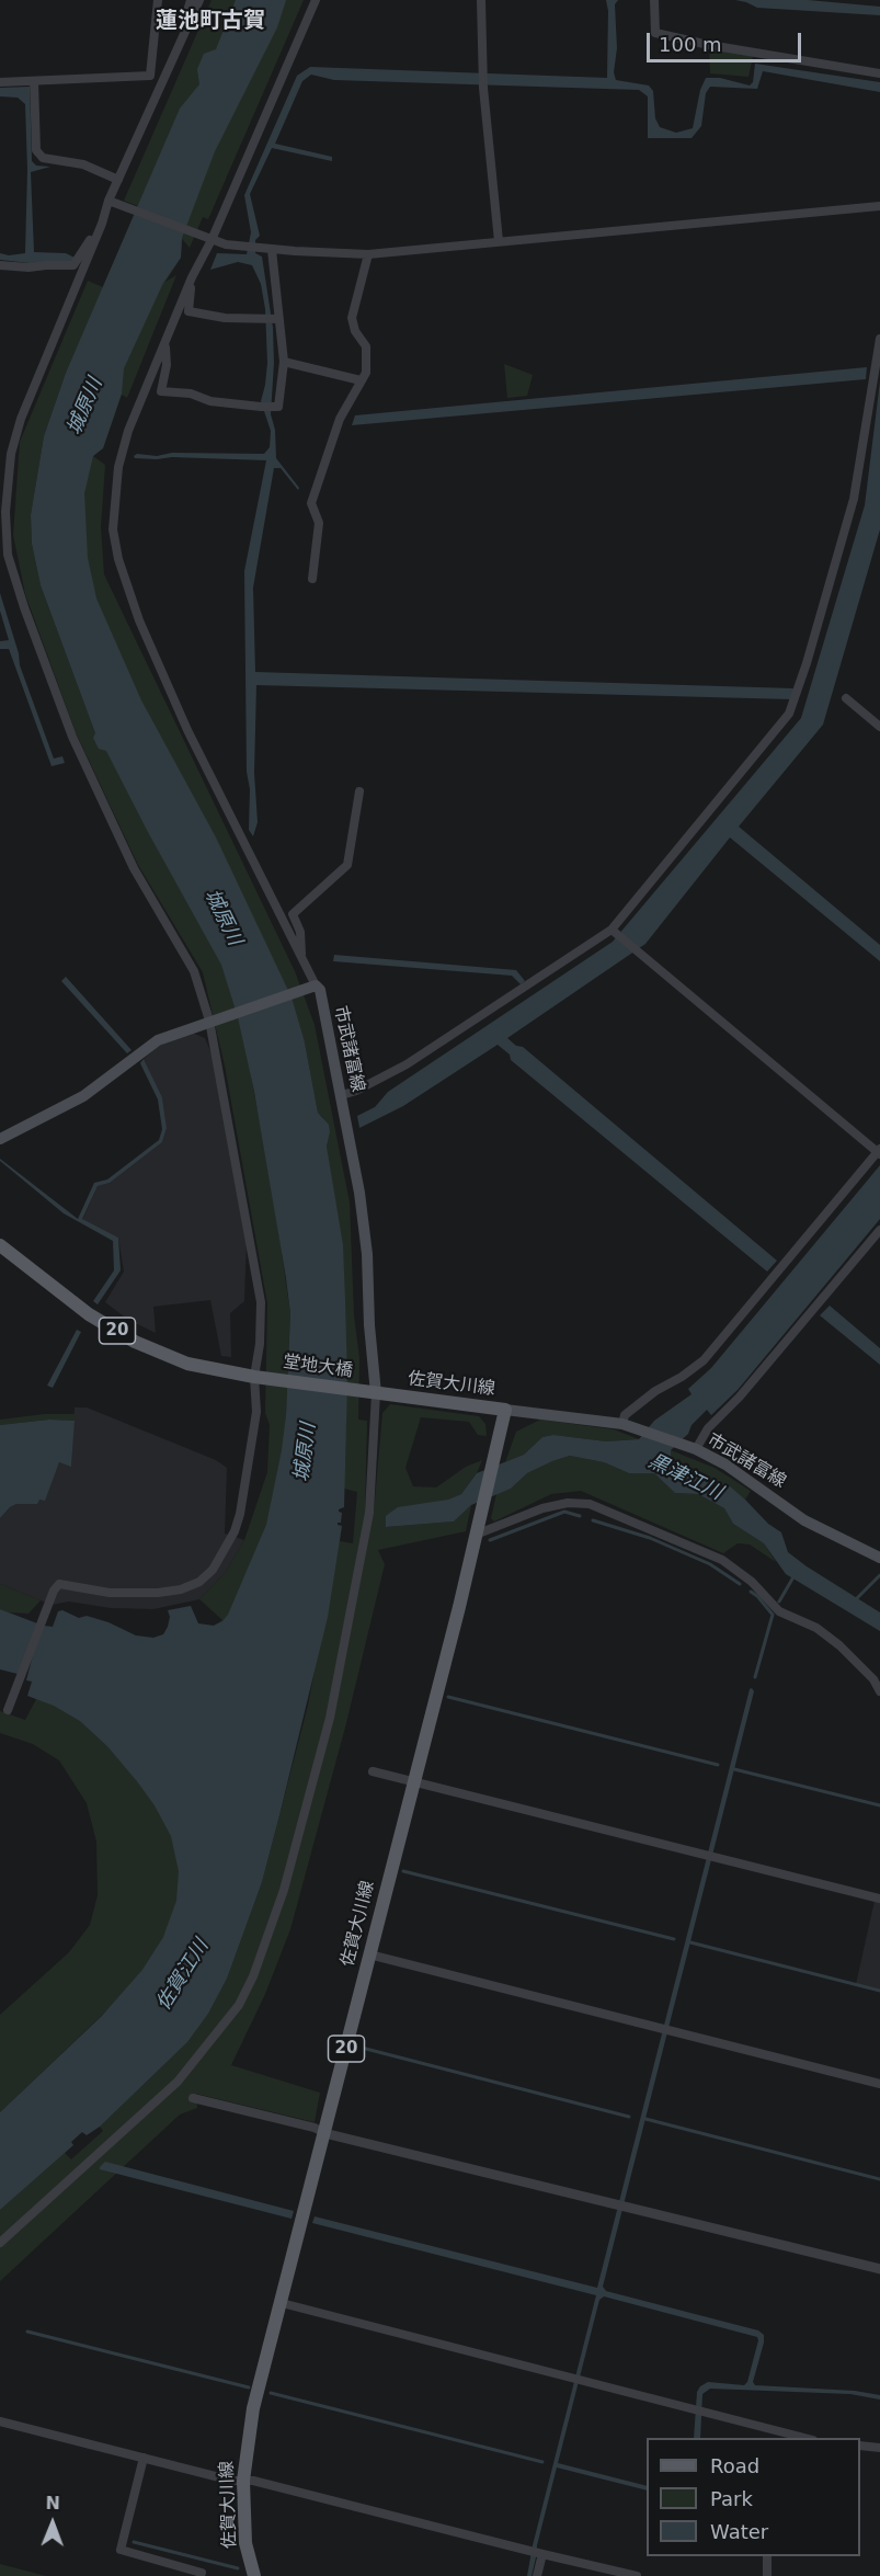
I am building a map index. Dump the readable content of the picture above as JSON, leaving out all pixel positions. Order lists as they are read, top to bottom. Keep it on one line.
{"streets":{"main road":["市武諸富線","20","堂地大橋","佐賀大川線"]},"crossings":[["市武諸富線","堂地大橋"],["市武諸富線","佐賀大川線"],["20","堂地大橋"],["堂地大橋","佐賀大川線"]],"districts":["蓮池町古賀"],"water":["城原川","黒津江川","佐賀江川"],"legend":["Road","Park","Water"],"scale_bar":"100 m","north":"top"}
